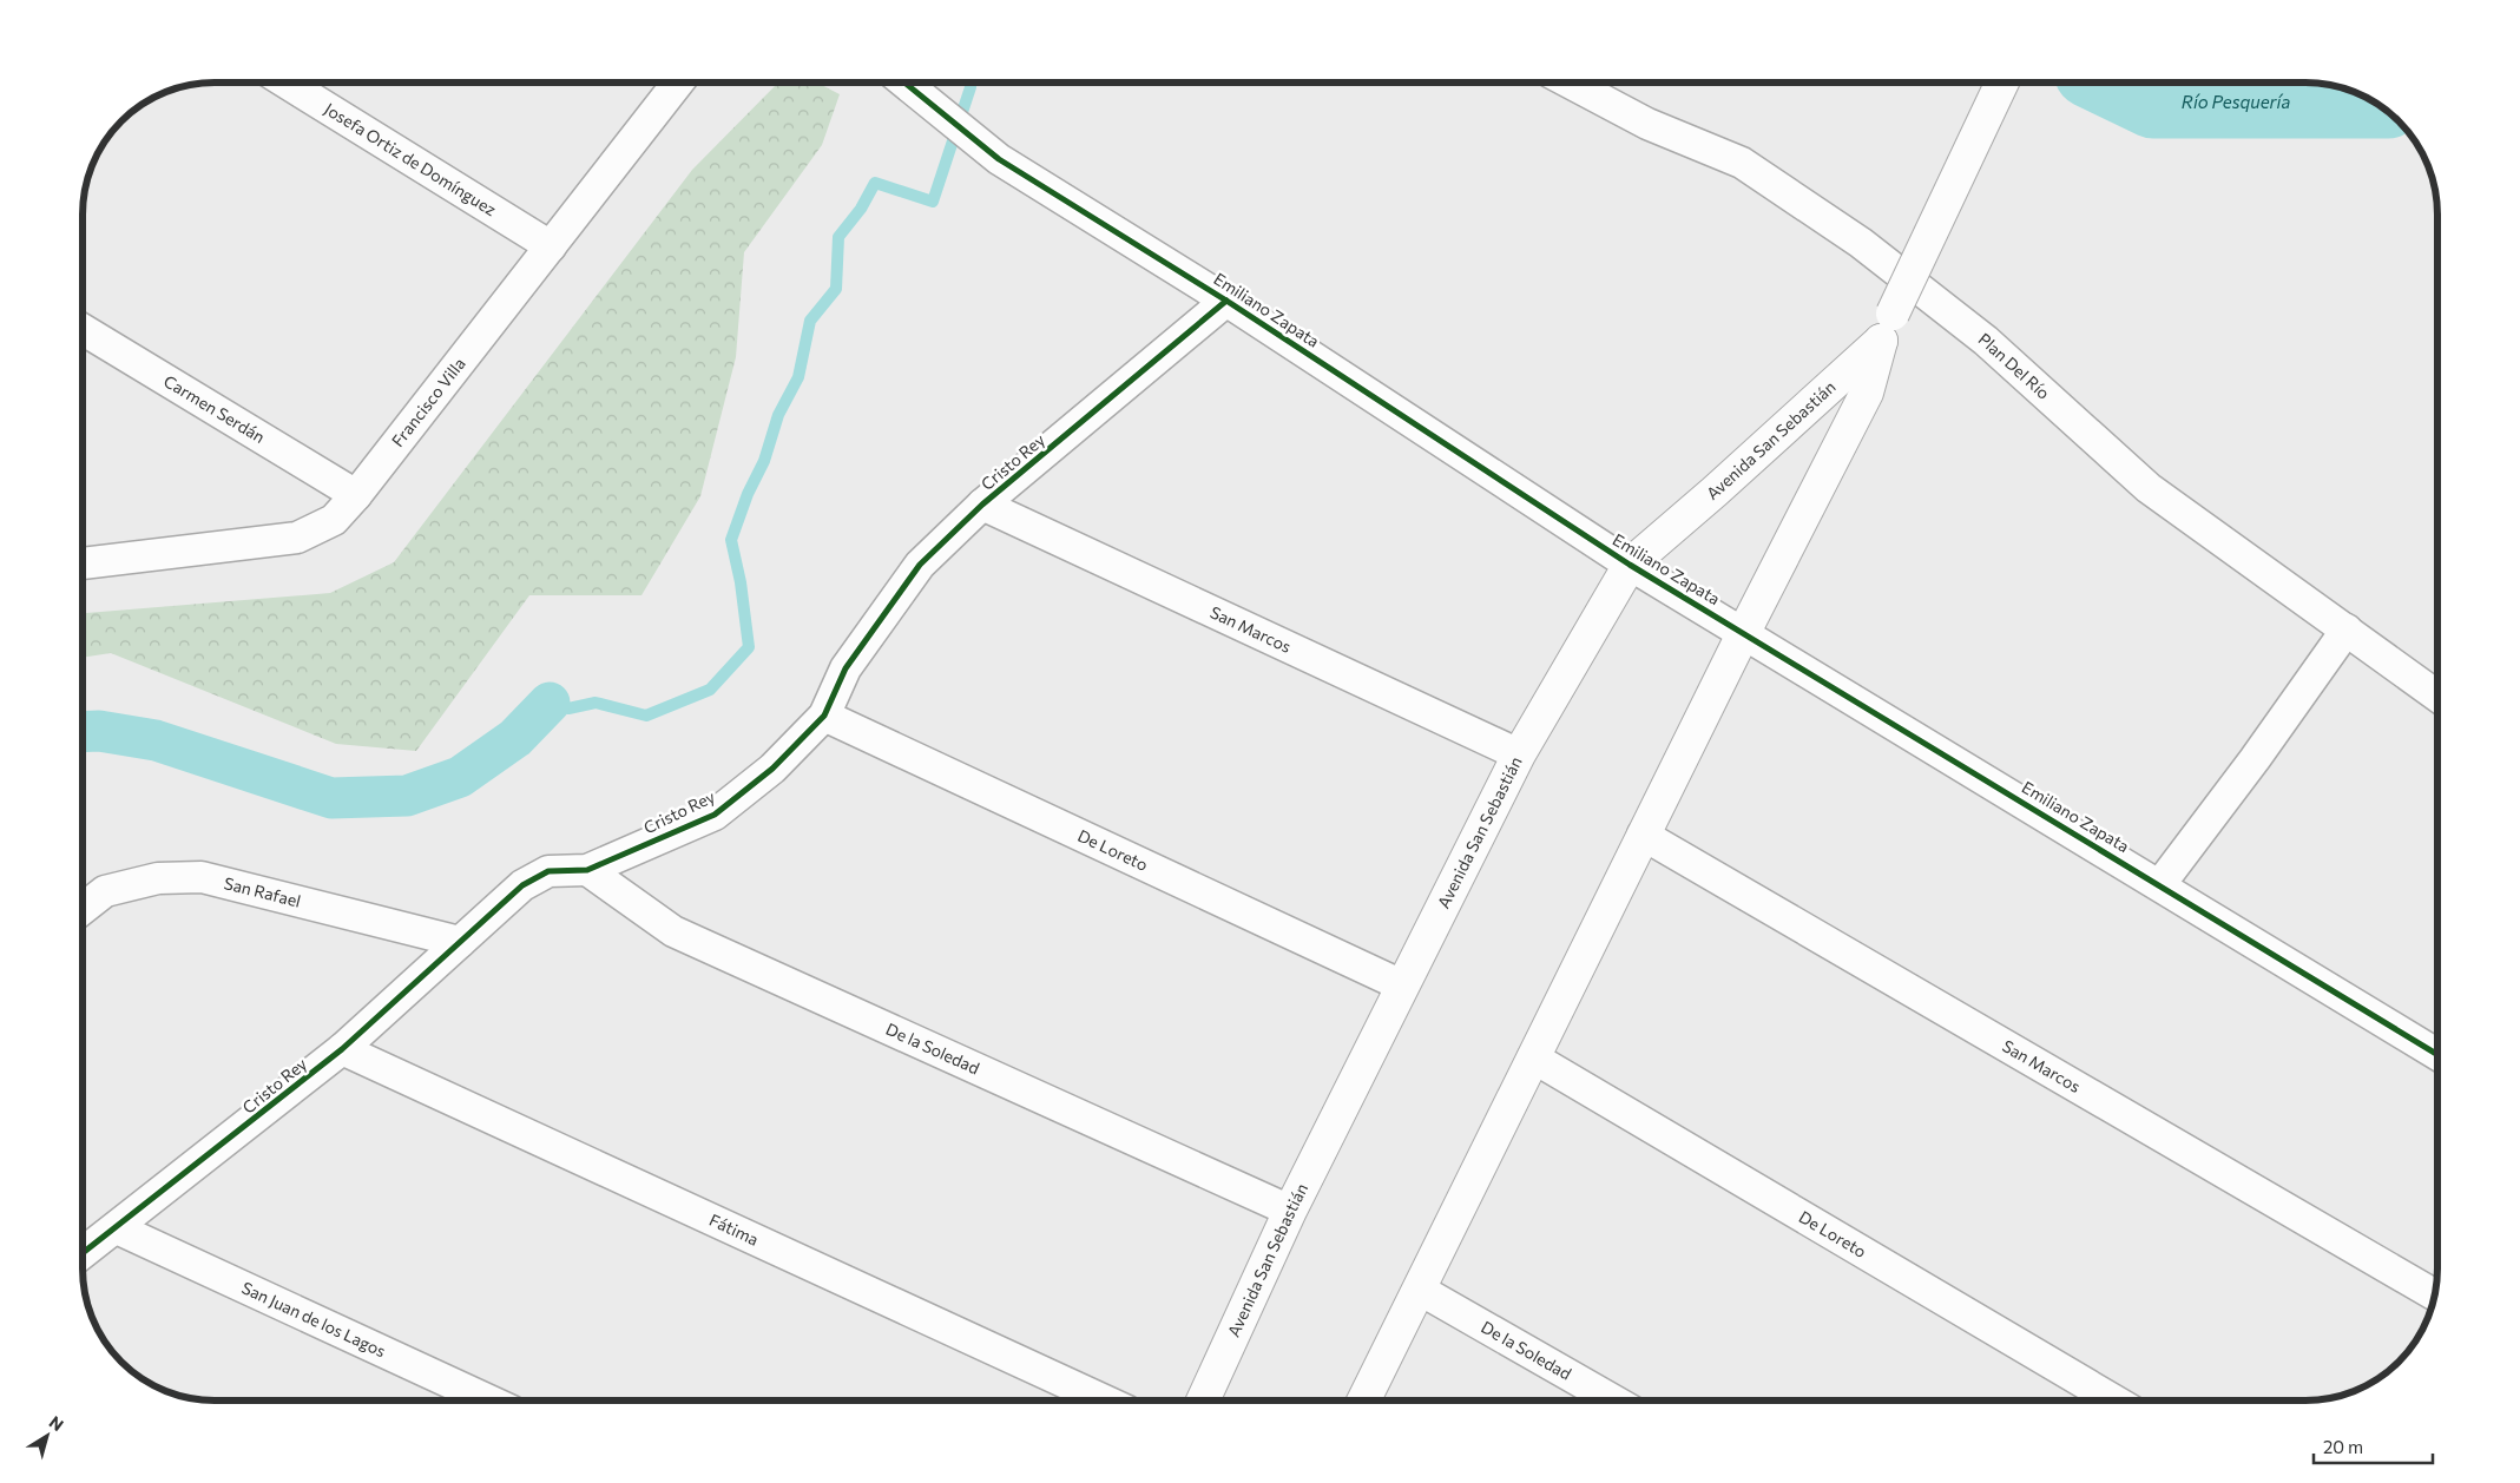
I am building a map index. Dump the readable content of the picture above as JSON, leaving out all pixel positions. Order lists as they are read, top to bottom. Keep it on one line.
{"streets":{"main road":["Avenida San Sebastián"],"street":["Josefa Ortiz de Domínguez","Emiliano Zapata","Plan Del Río","Francisco Villa","Carmen Serdán","Cristo Rey","San Marcos","De Loreto","San Rafael","De la Soledad","Fátima","San Juan de los Lagos"]},"crossings":[["Josefa Ortiz de Domínguez","Francisco Villa"],["Emiliano Zapata","Avenida San Sebastián"],["Emiliano Zapata","Cristo Rey"],["Francisco Villa","Carmen Serdán"],["Avenida San Sebastián","San Marcos"],["Avenida San Sebastián","De Loreto"],["Avenida San Sebastián","De la Soledad"],["Cristo Rey","San Marcos"],["Cristo Rey","De Loreto"],["Cristo Rey","San Rafael"],["Cristo Rey","De la Soledad"],["Cristo Rey","Fátima"],["Cristo Rey","San Juan de los Lagos"]],"water":["Río Pesquería"],"scale_bar":"20 m","north":"top right"}
